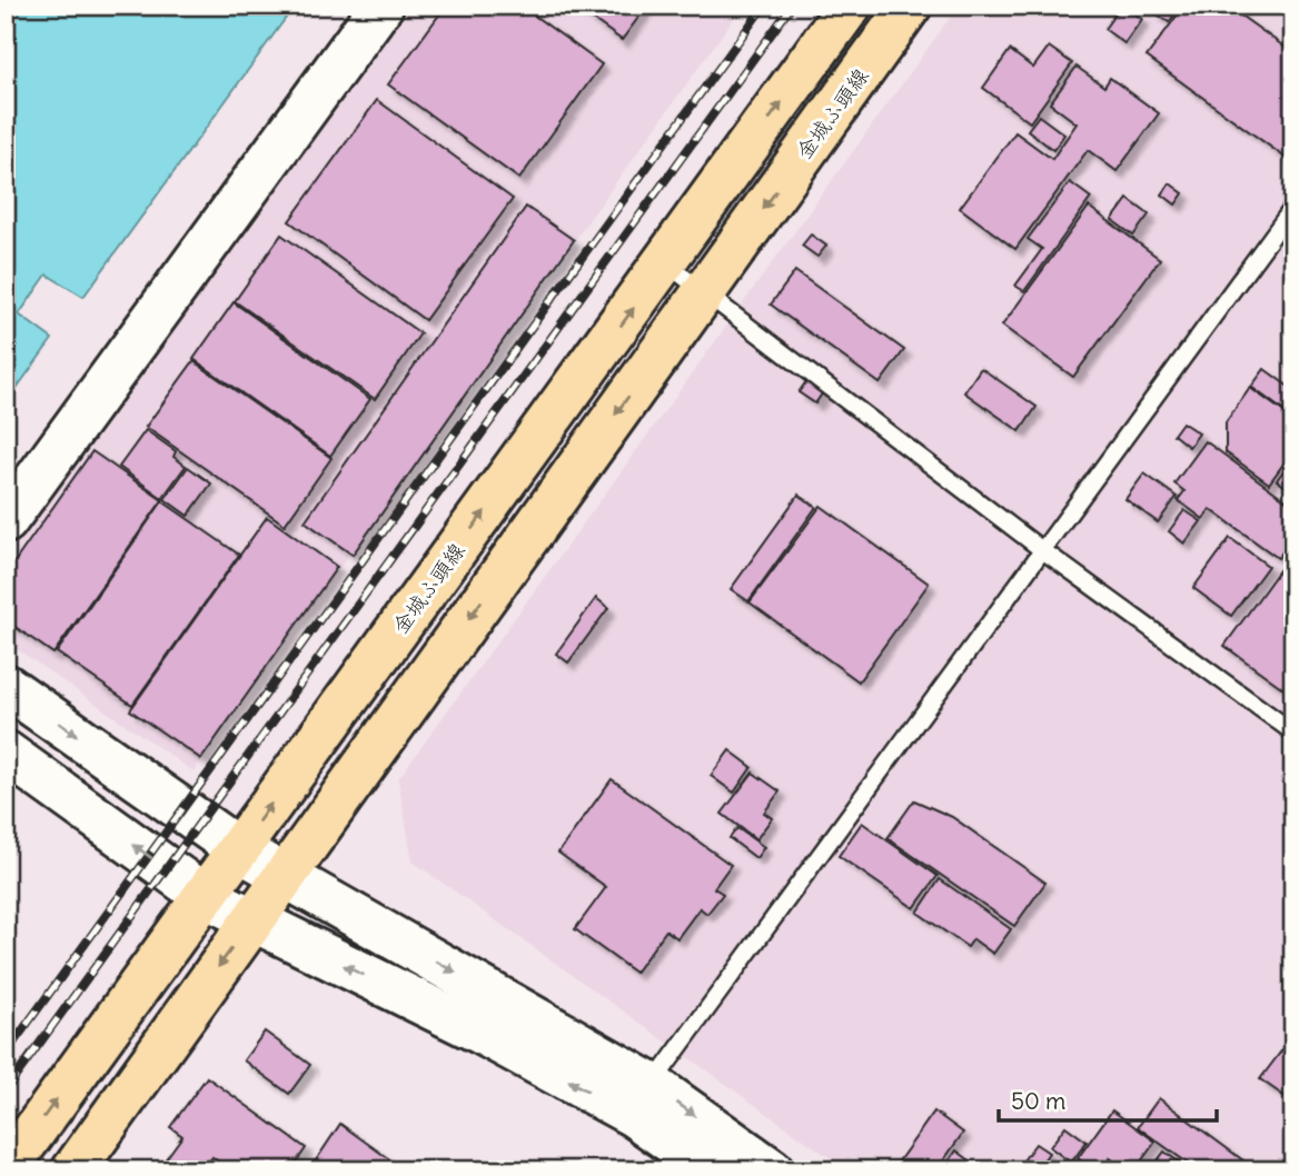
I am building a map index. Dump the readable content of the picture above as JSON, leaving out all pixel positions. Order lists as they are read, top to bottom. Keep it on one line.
{"streets":{"main road":["金城ふ頭線"]},"scale_bar":"50 m"}
